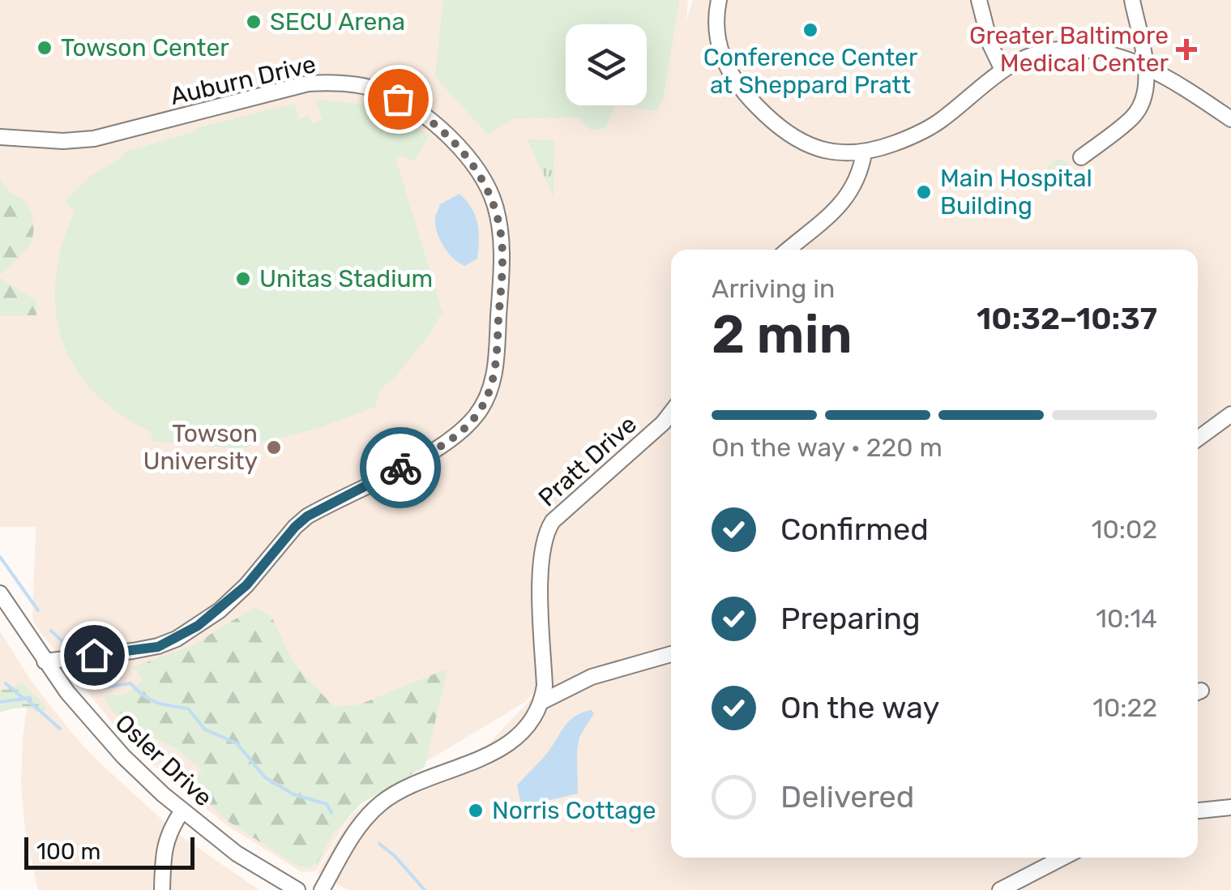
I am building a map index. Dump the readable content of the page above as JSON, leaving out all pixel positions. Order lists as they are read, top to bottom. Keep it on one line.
{"streets":{"street":["Auburn Drive","Pratt Drive","Osler Drive"]},"crossings":[["Auburn Drive","Osler Drive"]],"places":{"other":["SECU Arena","Conference Center at Sheppard Pratt","Towson Center","Main Hospital Building","Unitas Stadium","Towson University","Norris Cottage"],"health":["Greater Baltimore Medical Center"]},"scale_bar":"100 m","page":{"heading":["2 min","Arriving in","10:32–10:37"],"bar":"On the way · 220 m","list":[["Confirmed","10:02"],["Preparing","10:14"],["On the way","10:22"],"Delivered"],"scale":"100 m"}}
